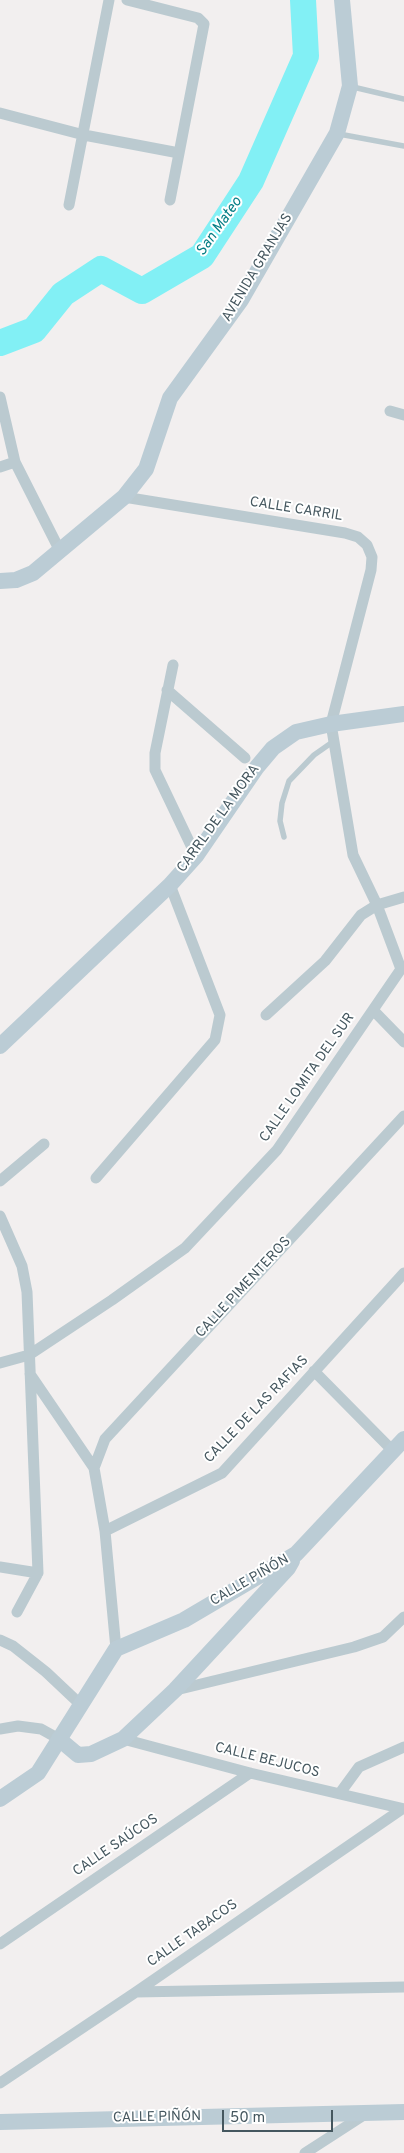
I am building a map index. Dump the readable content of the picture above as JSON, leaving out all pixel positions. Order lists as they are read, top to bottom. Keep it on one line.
{"streets":{"street":["AVENIDA GRANJAS","CALLE CARRIL","CARRL DE LA MORA","CALLE LOMITA DEL SUR","CALLE PIMENTEROS","CALLE DE LAS RAFIAS","CALLE PIÑÓN","CALLE BEJUCOS","CALLE SAÚCOS","CALLE TABACOS"]},"crossings":[["AVENIDA GRANJAS","CALLE CARRIL"],["CALLE CARRIL","CARRL DE LA MORA"],["CALLE CARRIL","CALLE LOMITA DEL SUR"],["CARRL DE LA MORA","CALLE LOMITA DEL SUR"],["CALLE BEJUCOS","CALLE SAÚCOS"],["CALLE BEJUCOS","CALLE TABACOS"]],"water":["San Mateo"],"scale_bar":"50 m"}
